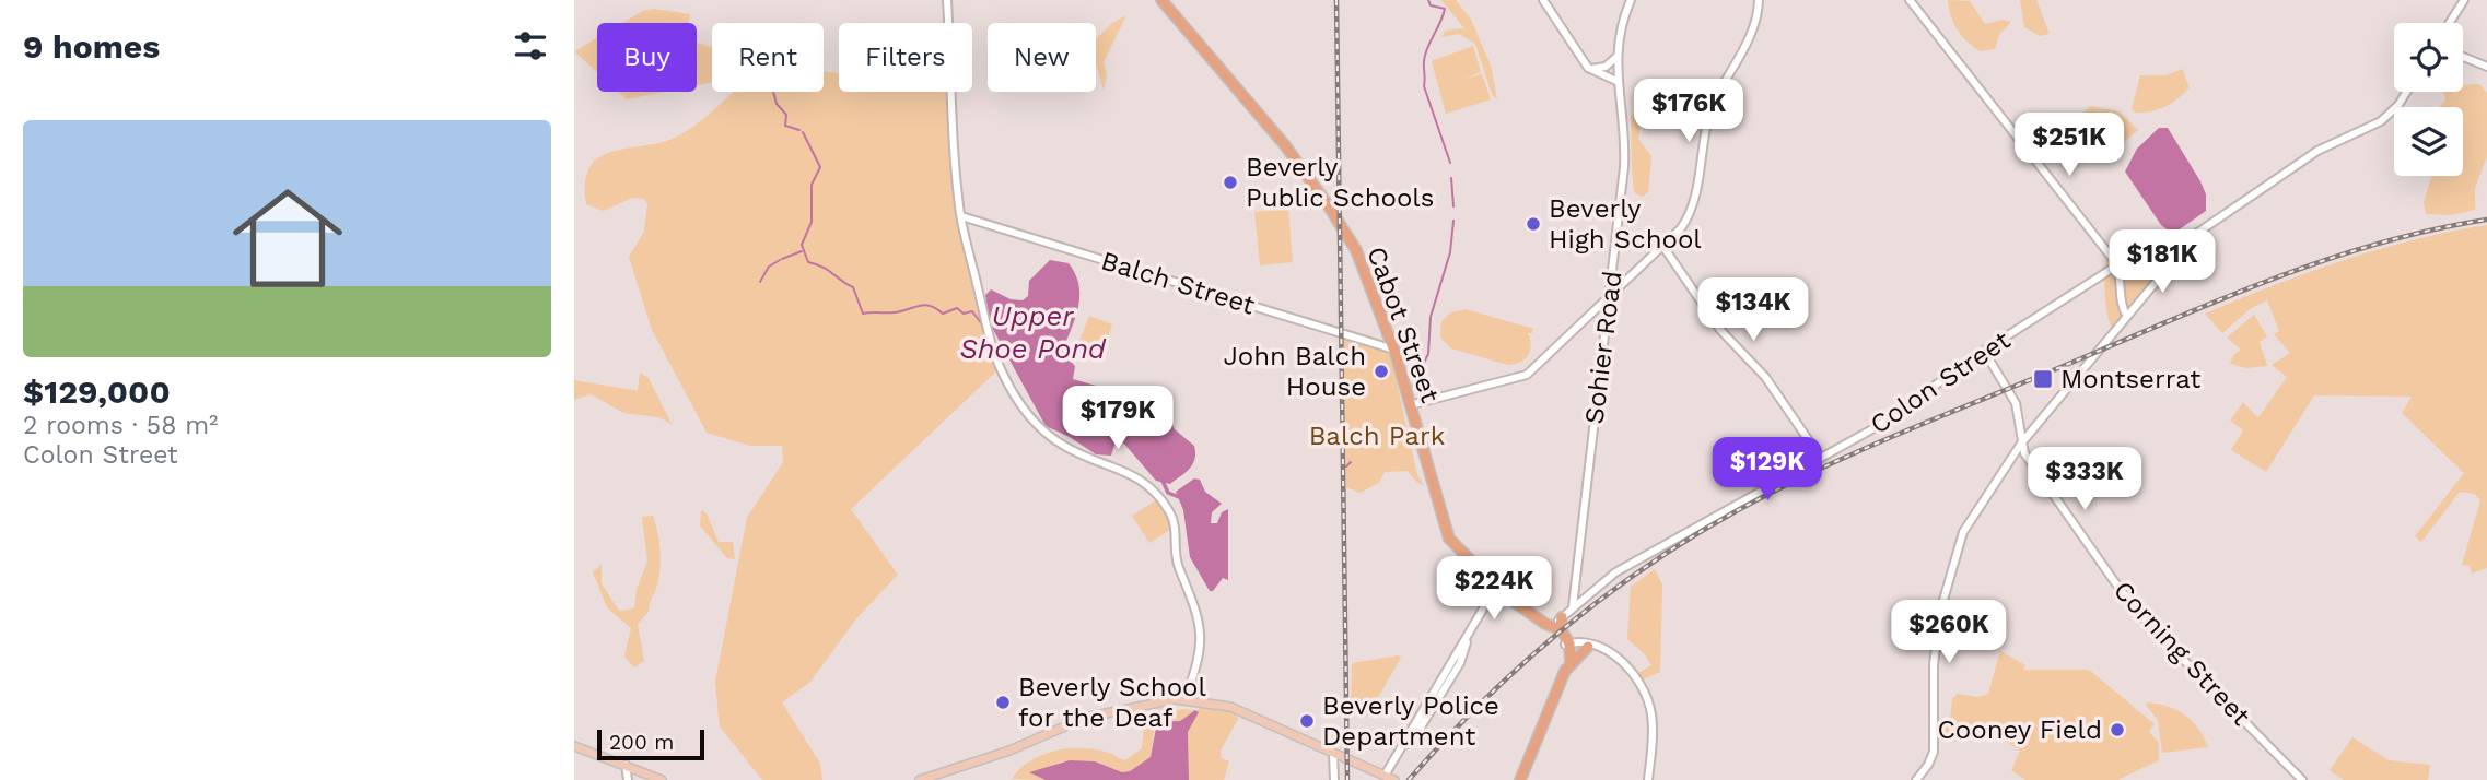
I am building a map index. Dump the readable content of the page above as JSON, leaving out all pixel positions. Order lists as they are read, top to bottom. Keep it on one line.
{"streets":{"highway":["Cabot Street"],"main road":["Balch Street","Sohier Road","Colon Street","Corning Street"]},"crossings":[["Balch Street","Cabot Street"],["Cabot Street","Colon Street"],["Sohier Road","Colon Street"]],"water":["Upper Shoe Pond"],"parks":["Balch Park"],"places":{"other":["Beverly Public Schools","Beverly High School","John Balch House","Beverly School for the Deaf","Beverly Police Department","Cooney Field"],"transit":["Montserrat"]},"scale_bar":"200 m","page":{"heading":"9 homes","chip":["Buy","Rent","Filters","New"],"price":["$176K","$251K","$181K","$134K","$179K","$129K","$333K","$224K","$260K"],"list":[{"name":"$129,000","note":"2 rooms · 58 m² · Colon Street"}],"scale":"200 m"}}
